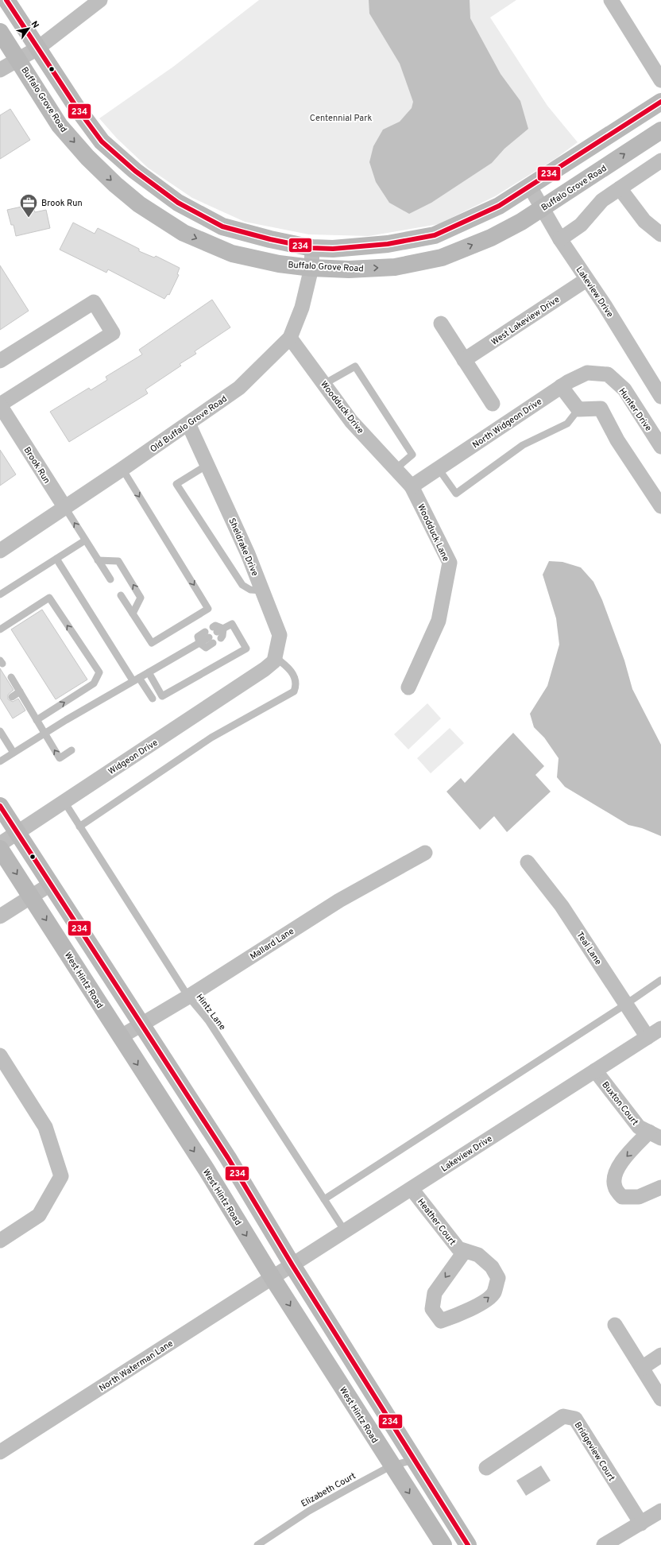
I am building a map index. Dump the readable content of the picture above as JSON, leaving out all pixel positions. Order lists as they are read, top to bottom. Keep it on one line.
{"streets":{"main road":["Buffalo Grove Road","West Hintz Road"],"street":["Lakeview Drive","West Lakeview Drive","Woodduck Drive","Hunter Drive","North Widgeon Drive","Old Buffalo Grove Road","Brook Run","Woodduck Lane","Sheldrake Drive","Widgeon Drive","Mallard Lane","Teal Lane","Buxton Court","Heather Court","North Waterman Lane","Bridgeview Court"],"lane":["Hintz Lane","Elizabeth Court"]},"crossings":[["Buffalo Grove Road","Lakeview Drive"],["Buffalo Grove Road","Old Buffalo Grove Road"],["Lakeview Drive","West Lakeview Drive"],["Lakeview Drive","Teal Lane"],["Lakeview Drive","West Hintz Road"],["Lakeview Drive","Hintz Lane"],["Lakeview Drive","Buxton Court"],["Lakeview Drive","Heather Court"],["Lakeview Drive","North Waterman Lane"],["Woodduck Drive","North Widgeon Drive"],["Woodduck Drive","Old Buffalo Grove Road"],["Woodduck Drive","Woodduck Lane"],["Hunter Drive","North Widgeon Drive"],["North Widgeon Drive","Woodduck Lane"],["Old Buffalo Grove Road","Brook Run"],["Old Buffalo Grove Road","Sheldrake Drive"],["Sheldrake Drive","Widgeon Drive"],["Widgeon Drive","Hintz Lane"],["Mallard Lane","West Hintz Road"],["Mallard Lane","Hintz Lane"],["West Hintz Road","North Waterman Lane"],["West Hintz Road","Elizabeth Court"]],"parks":["Centennial Park"],"places":{"office":["Brook Run"]},"lines":["transit line 234"],"north":"top right"}
